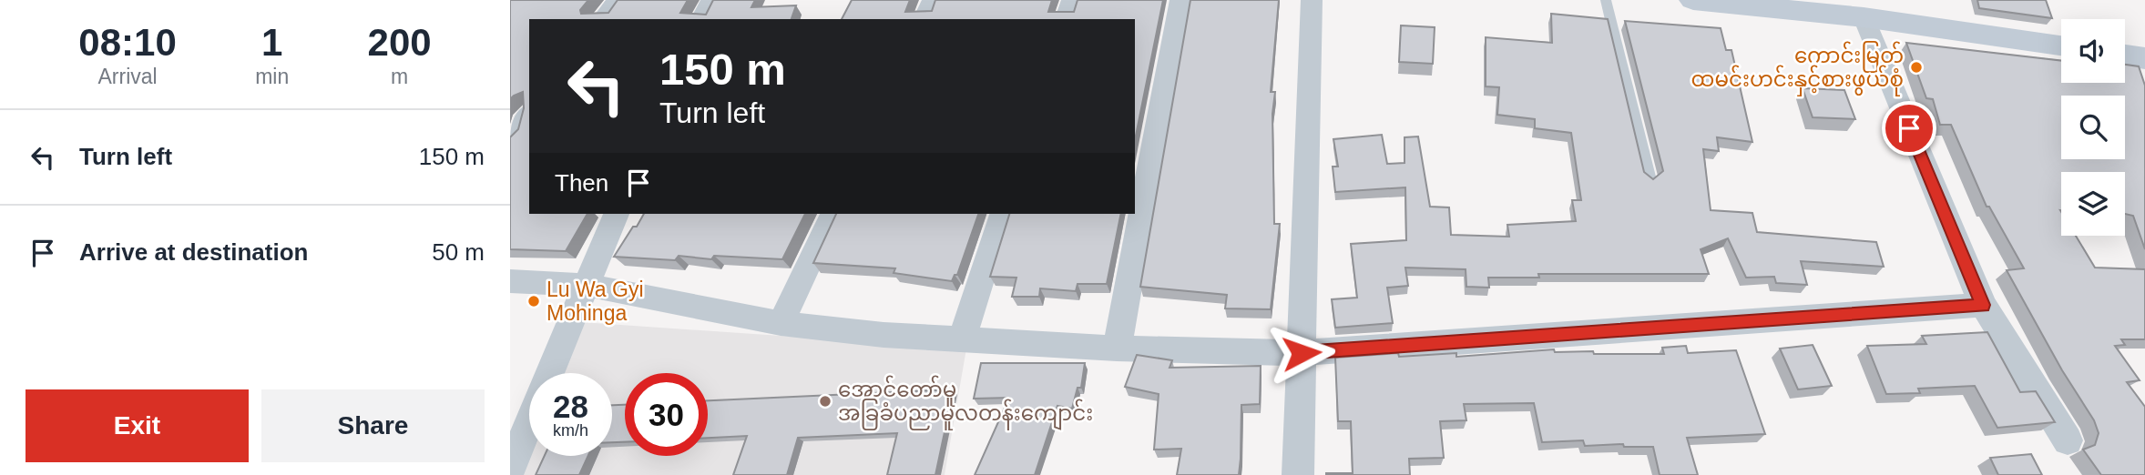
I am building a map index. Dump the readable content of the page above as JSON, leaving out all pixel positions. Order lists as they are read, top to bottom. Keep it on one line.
{"places":["ကောင်းမြတ် ထမင်းဟင်းနှင့်စားဖွယ်စုံ","Lu Wa Gyi Mohinga","အောင်တော်မူ အခြခံပညာမူလတန်းကျောင်း"],"page":{"eta":["08:10","Arrival","1","min","200","m"],"turn":["150 m","Turn left"],"list":[{"name":"Turn left","value":"150 m"},{"name":"Arrive at destination","value":"50 m"}],"then":"Then","speed":"28 km/h","limit":"30","buttons":["Exit","Share"]}}
